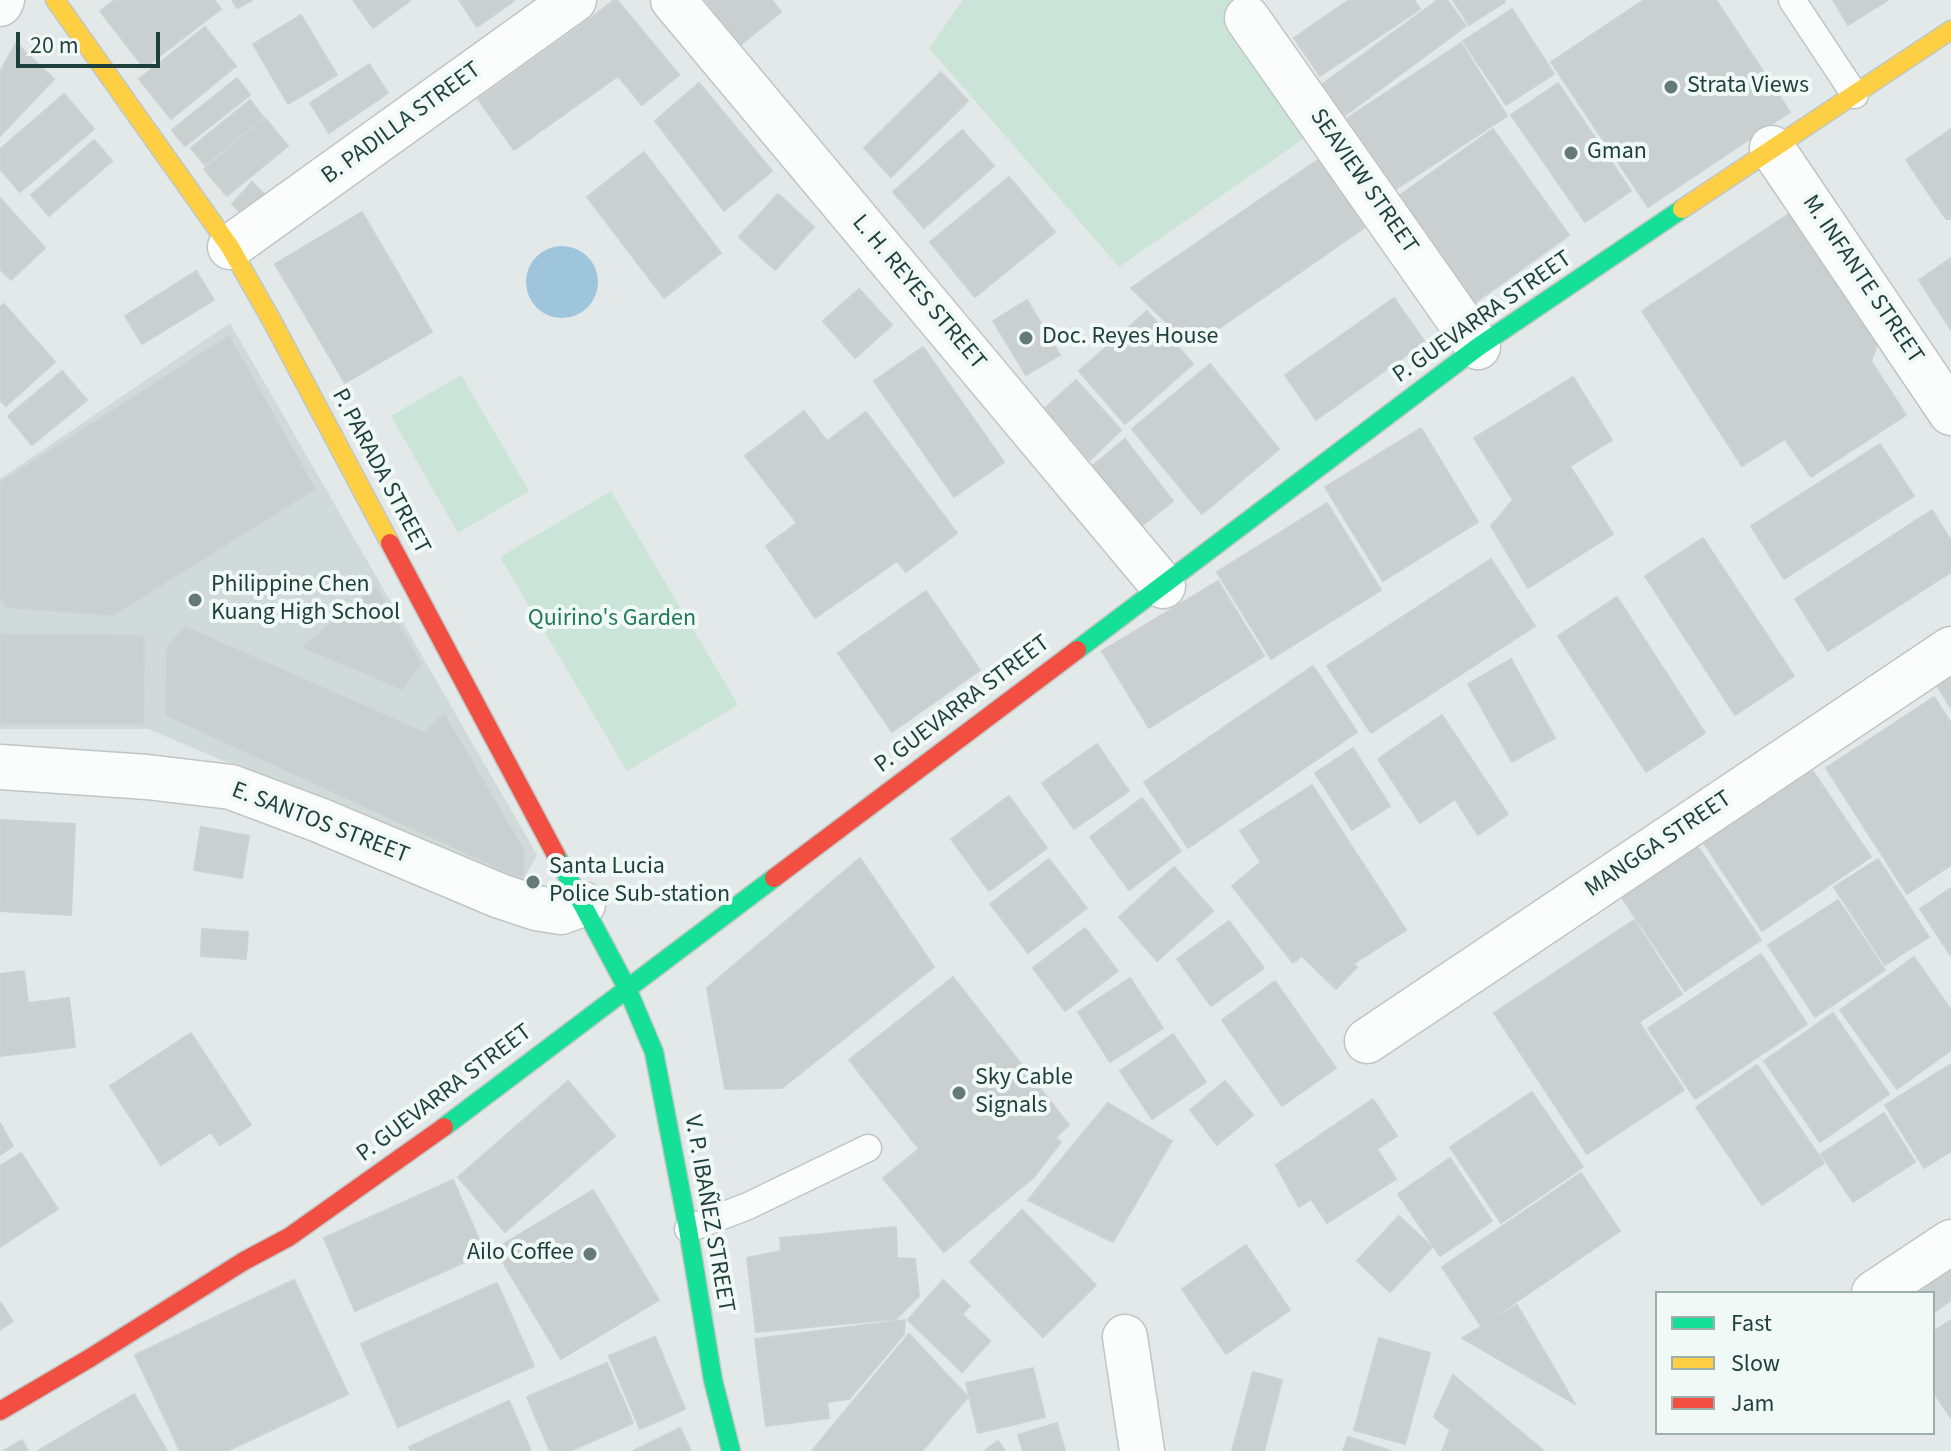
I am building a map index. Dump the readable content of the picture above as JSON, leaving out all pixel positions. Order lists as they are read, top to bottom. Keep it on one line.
{"streets":{"main road":["P. GUEVARRA STREET","P. PARADA STREET","V. P. IBAÑEZ STREET"],"street":["B. PADILLA STREET","SEAVIEW STREET","M. INFANTE STREET","L. H. REYES STREET","E. SANTOS STREET","MANGGA STREET"]},"crossings":[["B. PADILLA STREET","P. PARADA STREET"],["SEAVIEW STREET","P. GUEVARRA STREET"],["M. INFANTE STREET","P. GUEVARRA STREET"],["L. H. REYES STREET","P. GUEVARRA STREET"],["P. GUEVARRA STREET","P. PARADA STREET"],["P. GUEVARRA STREET","V. P. IBAÑEZ STREET"],["P. PARADA STREET","E. SANTOS STREET"],["P. PARADA STREET","V. P. IBAÑEZ STREET"]],"parks":["Quirino's Garden"],"places":["Strata Views","Gman","Doc. Reyes House","Philippine Chen Kuang High School","Santa Lucia Police Sub-station","Sky Cable Signals","Ailo Coffee"],"legend":["Fast","Slow","Jam"],"scale_bar":"20 m"}
